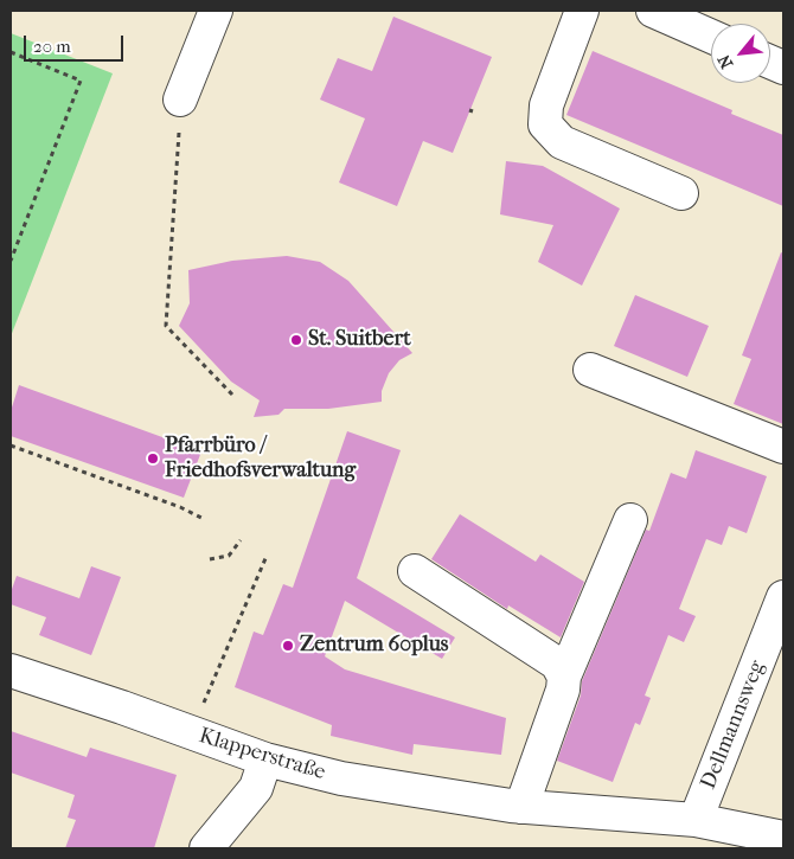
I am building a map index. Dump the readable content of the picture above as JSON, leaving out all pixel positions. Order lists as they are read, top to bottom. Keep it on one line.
{"streets":{"street":["Dellmannsweg","Klapperstraße"]},"crossings":[["Dellmannsweg","Klapperstraße"]],"places":["St. Suitbert","Pfarrbüro / Friedhofsverwaltung","Zentrum 60plus"],"scale_bar":"20 m","north":"bottom left"}
